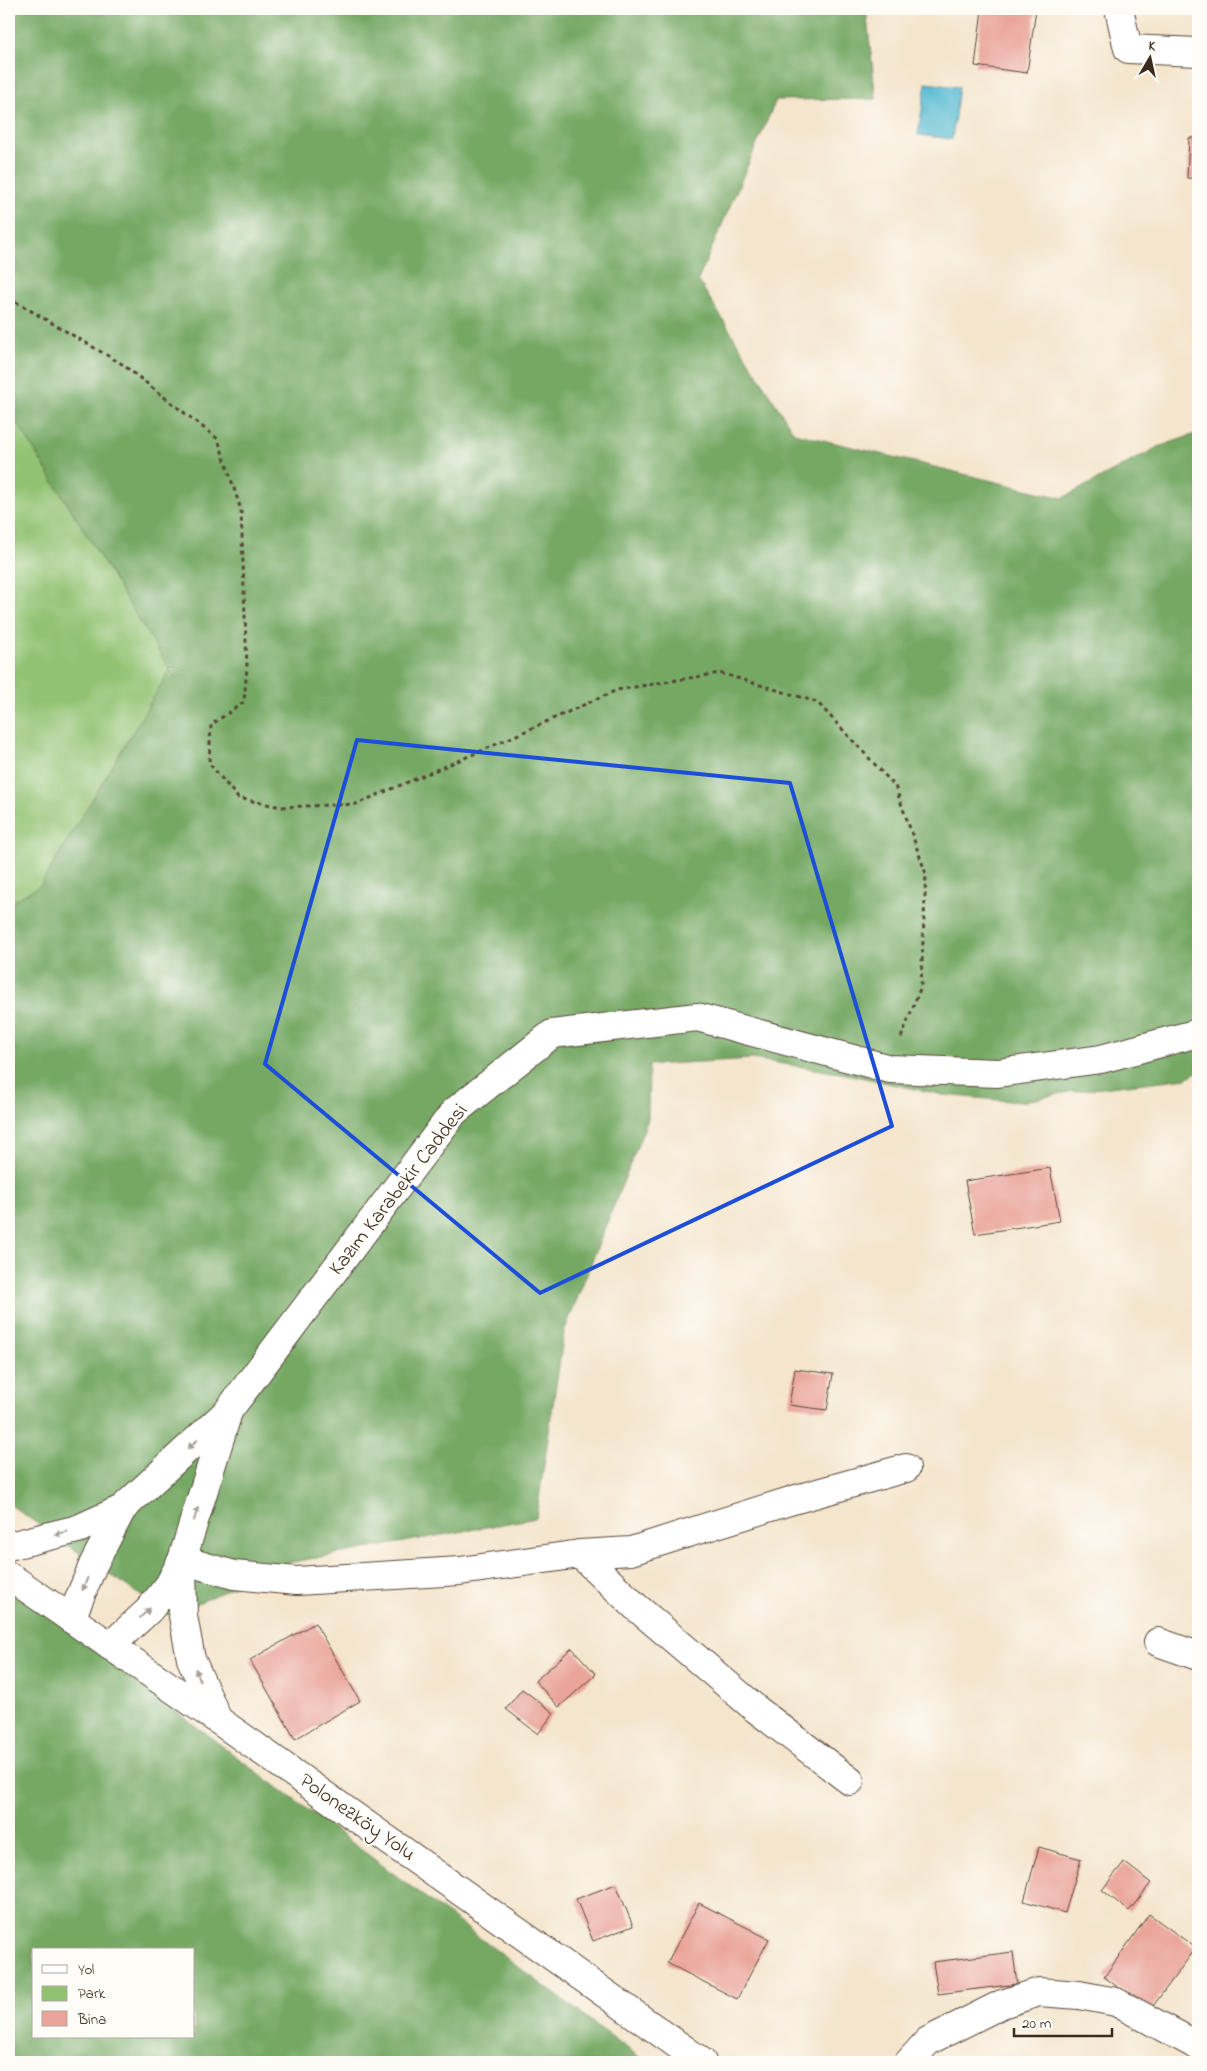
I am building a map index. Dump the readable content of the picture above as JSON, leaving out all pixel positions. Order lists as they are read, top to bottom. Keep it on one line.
{"streets":{"street":["Kazım Karabekir Caddesi","Polonezköy Yolu"]},"legend":["Yol","Park","Bina"],"scale_bar":"20 m","north":"top"}
